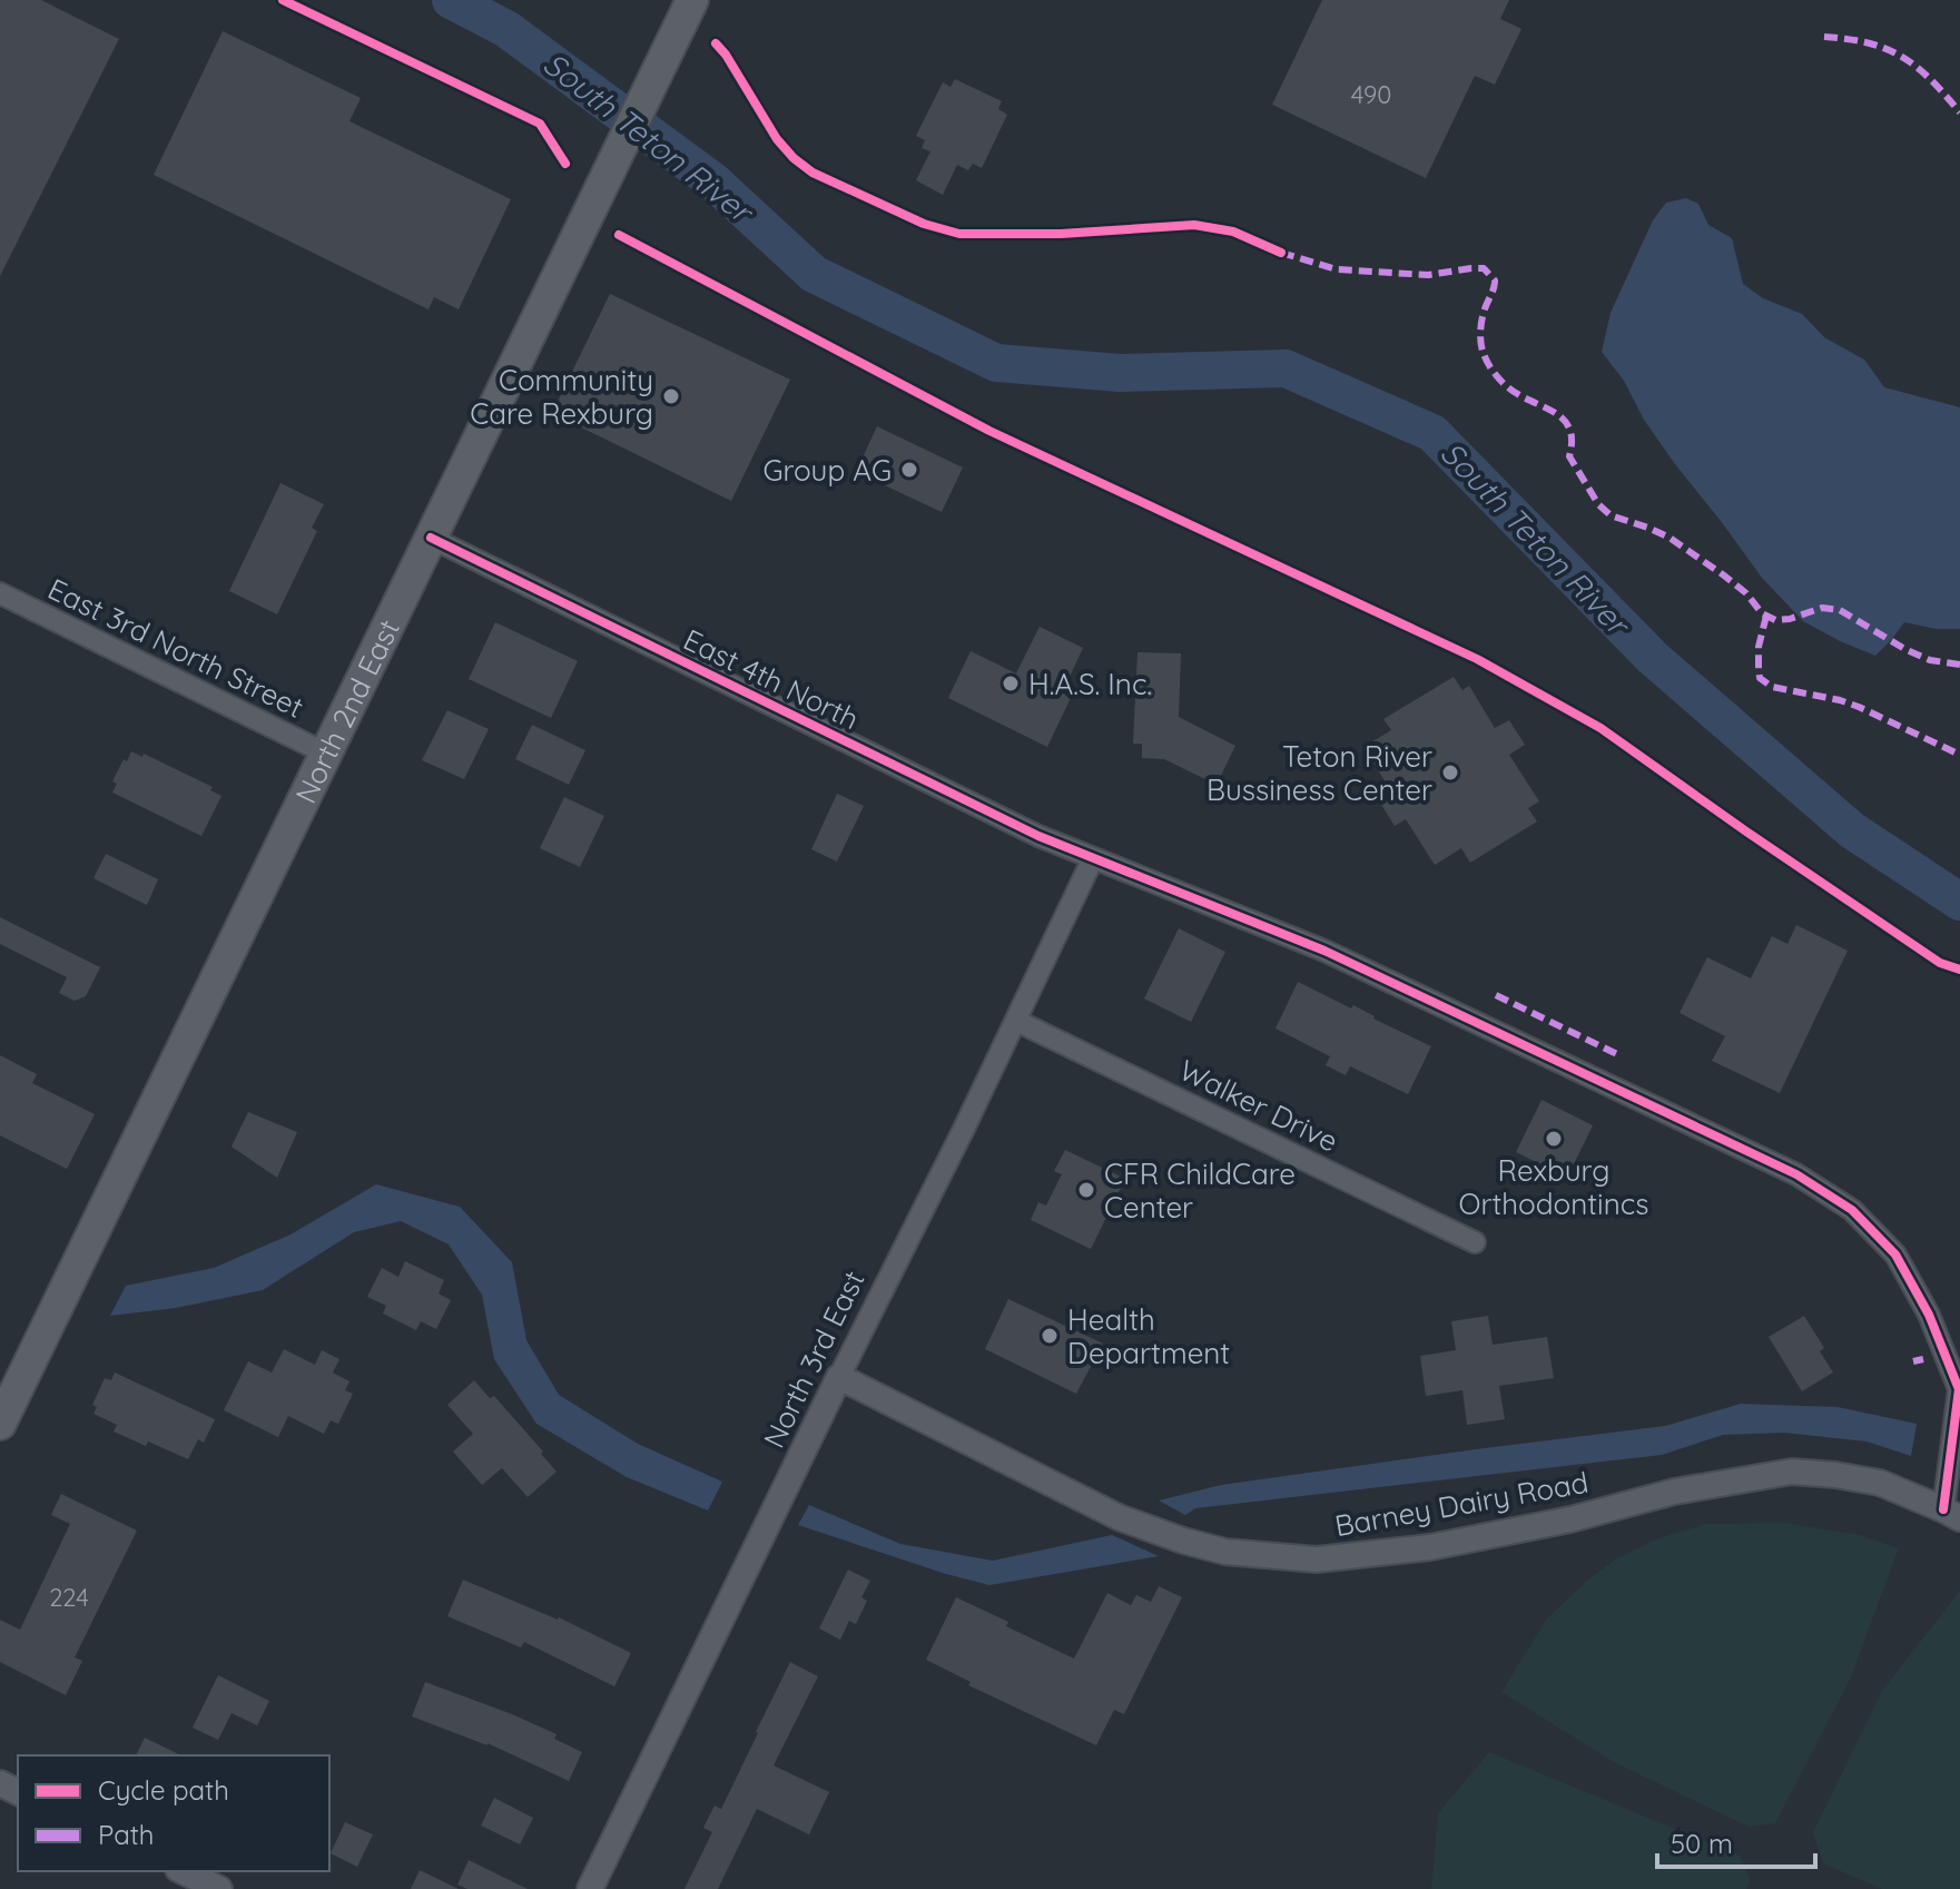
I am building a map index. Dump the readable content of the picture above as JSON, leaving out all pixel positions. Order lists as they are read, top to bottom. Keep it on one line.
{"streets":{"main road":["North 2nd East"],"street":["East 3rd North Street","East 4th North","Walker Drive","North 3rd East","Barney Dairy Road"]},"crossings":[["East 3rd North Street","North 2nd East"],["East 4th North","North 2nd East"],["East 4th North","North 3rd East"],["Walker Drive","North 3rd East"],["North 3rd East","Barney Dairy Road"]],"water":["South Teton River"],"places":["Community Care Rexburg","Group AG","H.A.S. Inc.","Teton River Bussiness Center","Rexburg Orthodontincs","CFR ChildCare Center","Health Department"],"house_numbers":["490","224"],"legend":["Cycle path","Path"],"scale_bar":"50 m"}
